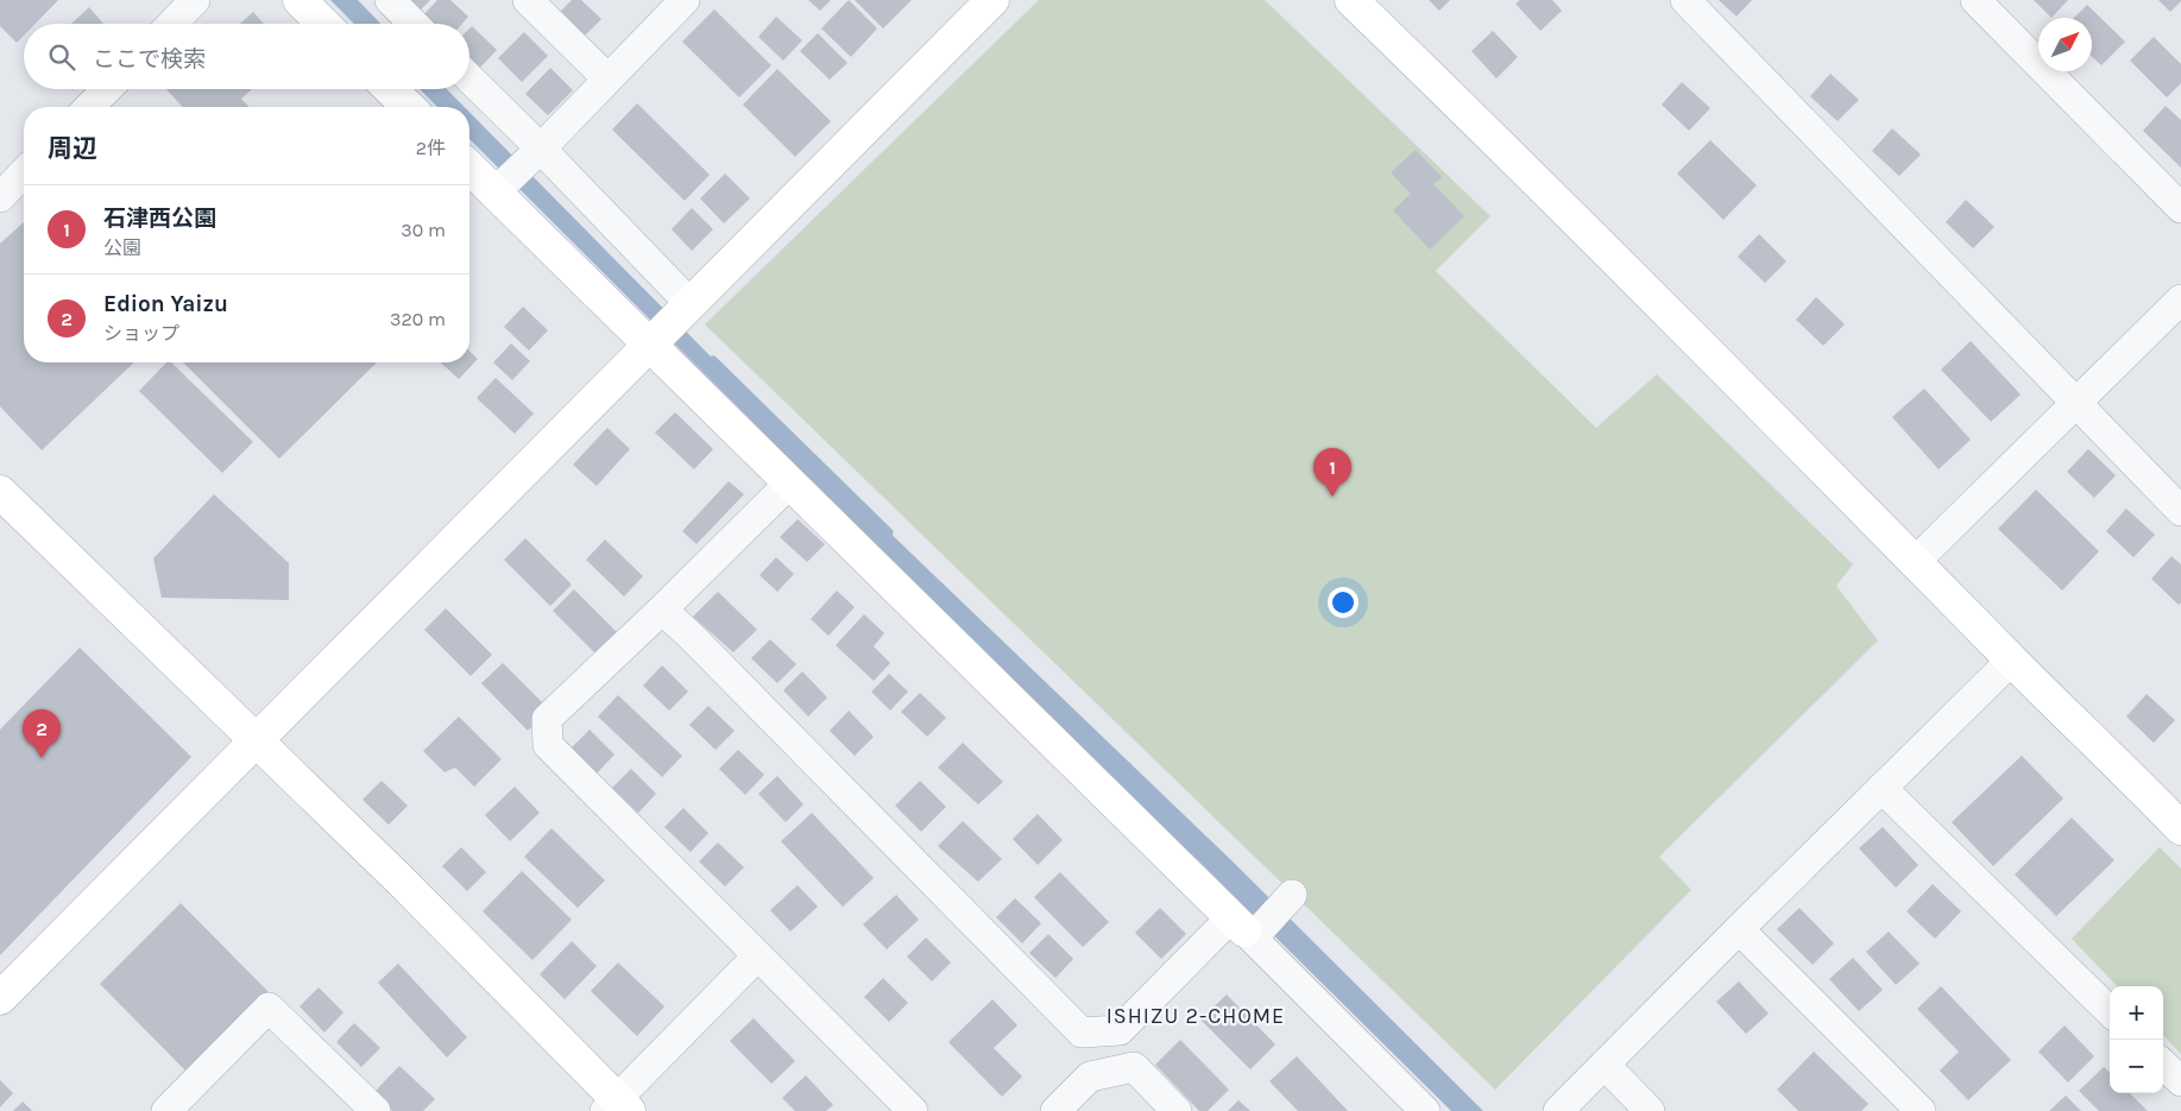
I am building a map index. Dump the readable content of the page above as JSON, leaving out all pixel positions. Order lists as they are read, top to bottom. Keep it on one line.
{"districts":["ISHIZU 2-CHOME"],"north":"top right","page":{"search":"ここで検索","heading":["周辺","2件"],"list":[{"mark":"1","name":"石津西公園","note":"公園","value":"30 m"},{"mark":"2","name":"Edion Yaizu","note":"ショップ","value":"320 m"}],"pins":["1","2"],"map_buttons":["+","−"]}}
